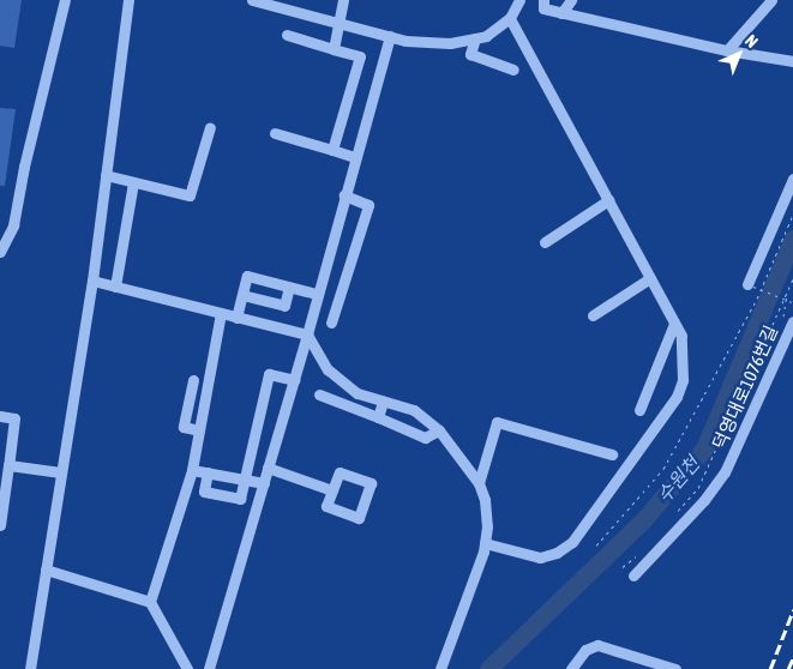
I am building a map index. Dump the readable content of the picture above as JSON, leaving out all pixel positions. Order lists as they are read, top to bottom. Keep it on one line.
{"streets":{"street":["덕영대로1076번길"]},"water":["수원천"],"north":"top right"}
